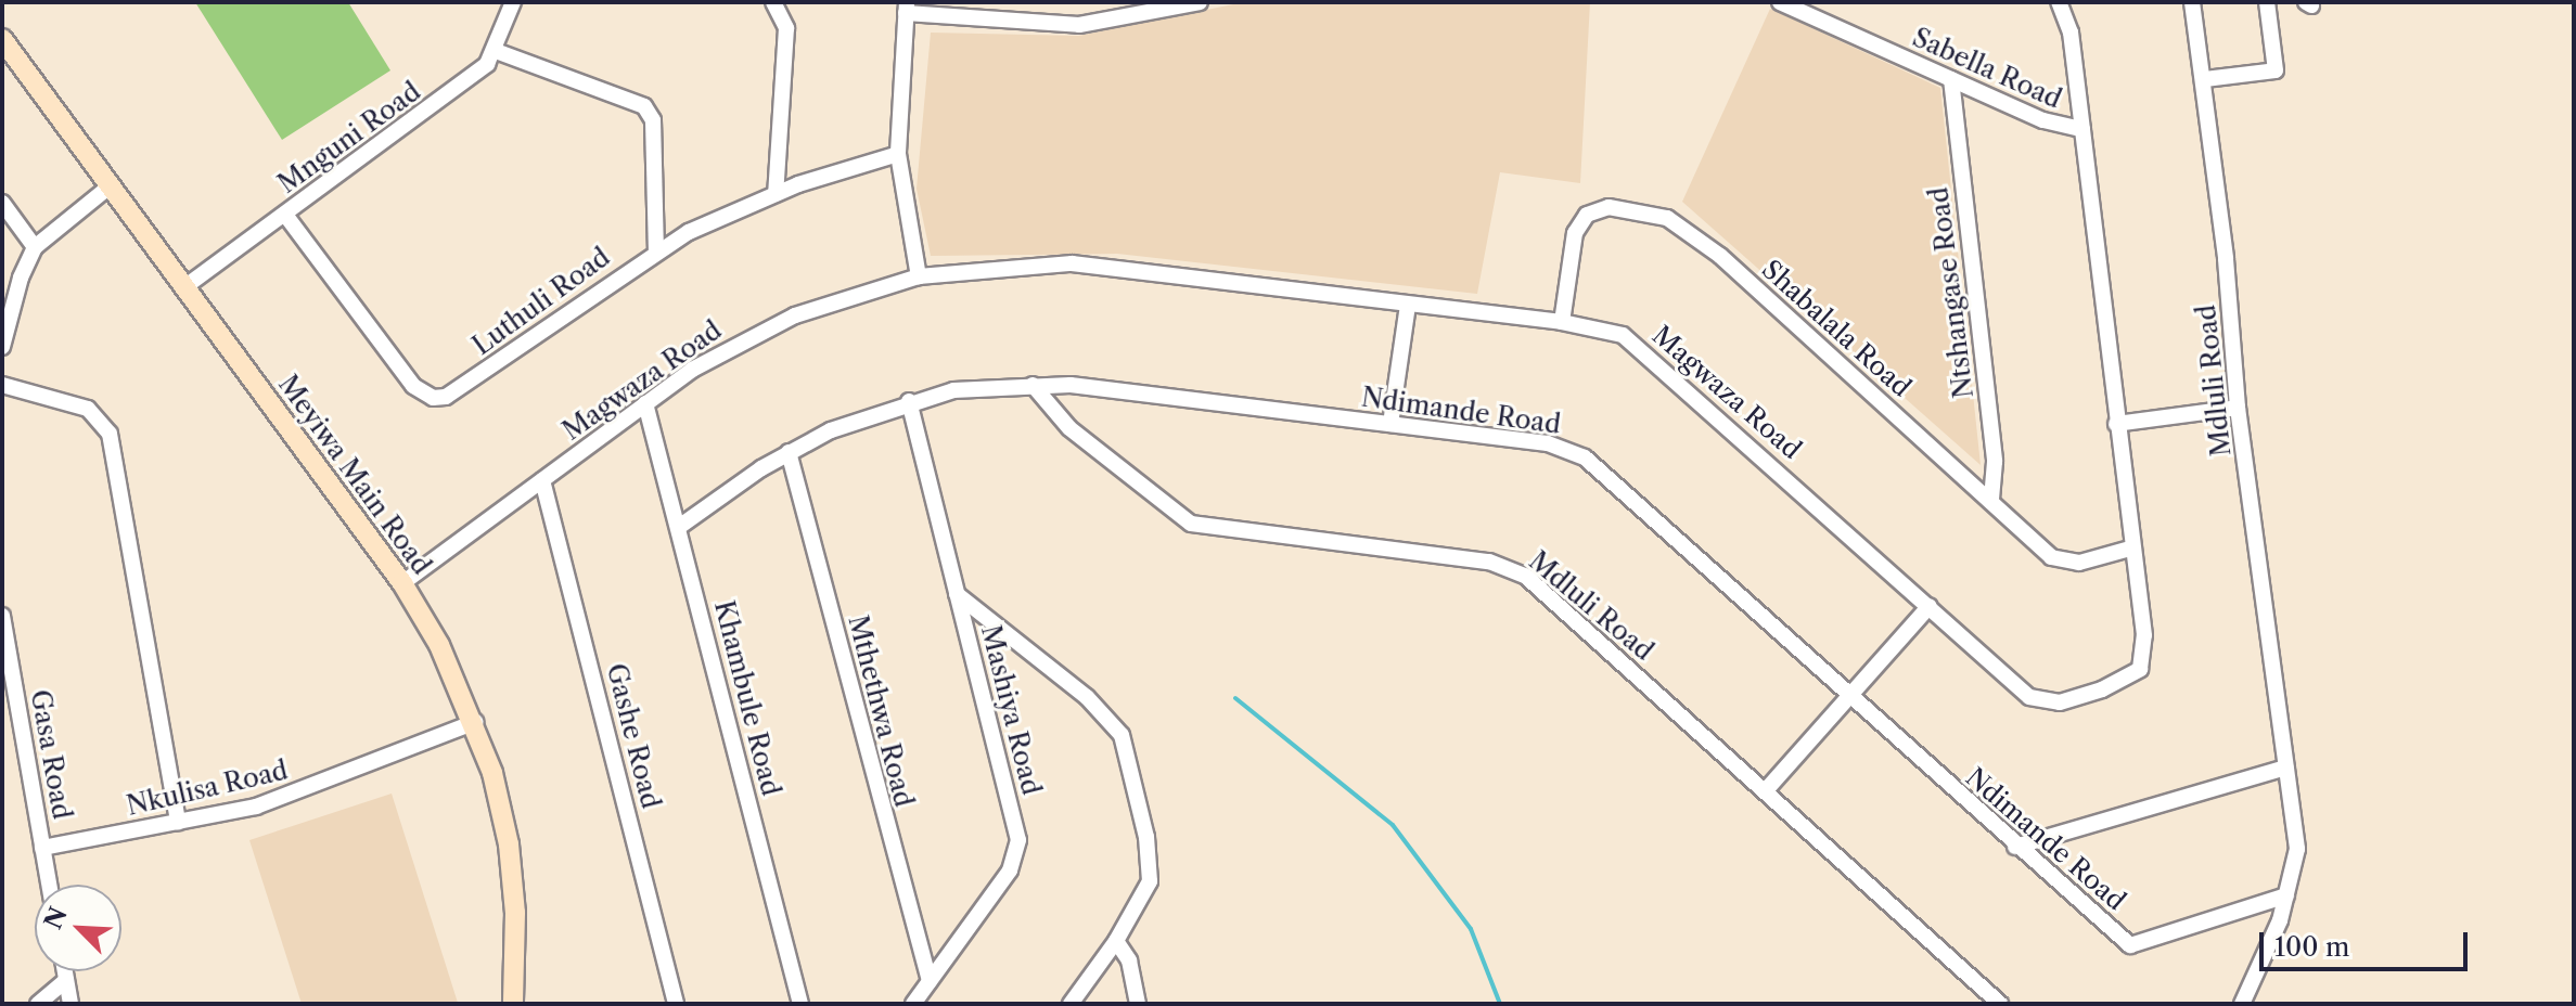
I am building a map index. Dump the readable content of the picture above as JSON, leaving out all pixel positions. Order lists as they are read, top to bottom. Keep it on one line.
{"streets":{"street":["Sabella Road","Mnguni Road","Ntshangase Road","Luthuli Road","Shabalala Road","Magwaza Road","Mdluli Road","Ndimande Road","Meyiwa Main Road","Khambule Road","Mashiya Road","Mthethwa Road","Gashe Road","Gasa Road","Nkulisa Road"]},"crossings":[["Sabella Road","Ntshangase Road"],["Sabella Road","Magwaza Road"],["Mnguni Road","Luthuli Road"],["Mnguni Road","Meyiwa Main Road"],["Ntshangase Road","Shabalala Road"],["Shabalala Road","Magwaza Road"],["Magwaza Road","Meyiwa Main Road"],["Magwaza Road","Khambule Road"],["Magwaza Road","Gashe Road"],["Mdluli Road","Ndimande Road"],["Ndimande Road","Khambule Road"],["Ndimande Road","Mashiya Road"],["Ndimande Road","Mthethwa Road"],["Meyiwa Main Road","Nkulisa Road"],["Mashiya Road","Mthethwa Road"],["Gasa Road","Nkulisa Road"]],"scale_bar":"100 m","north":"top left"}
